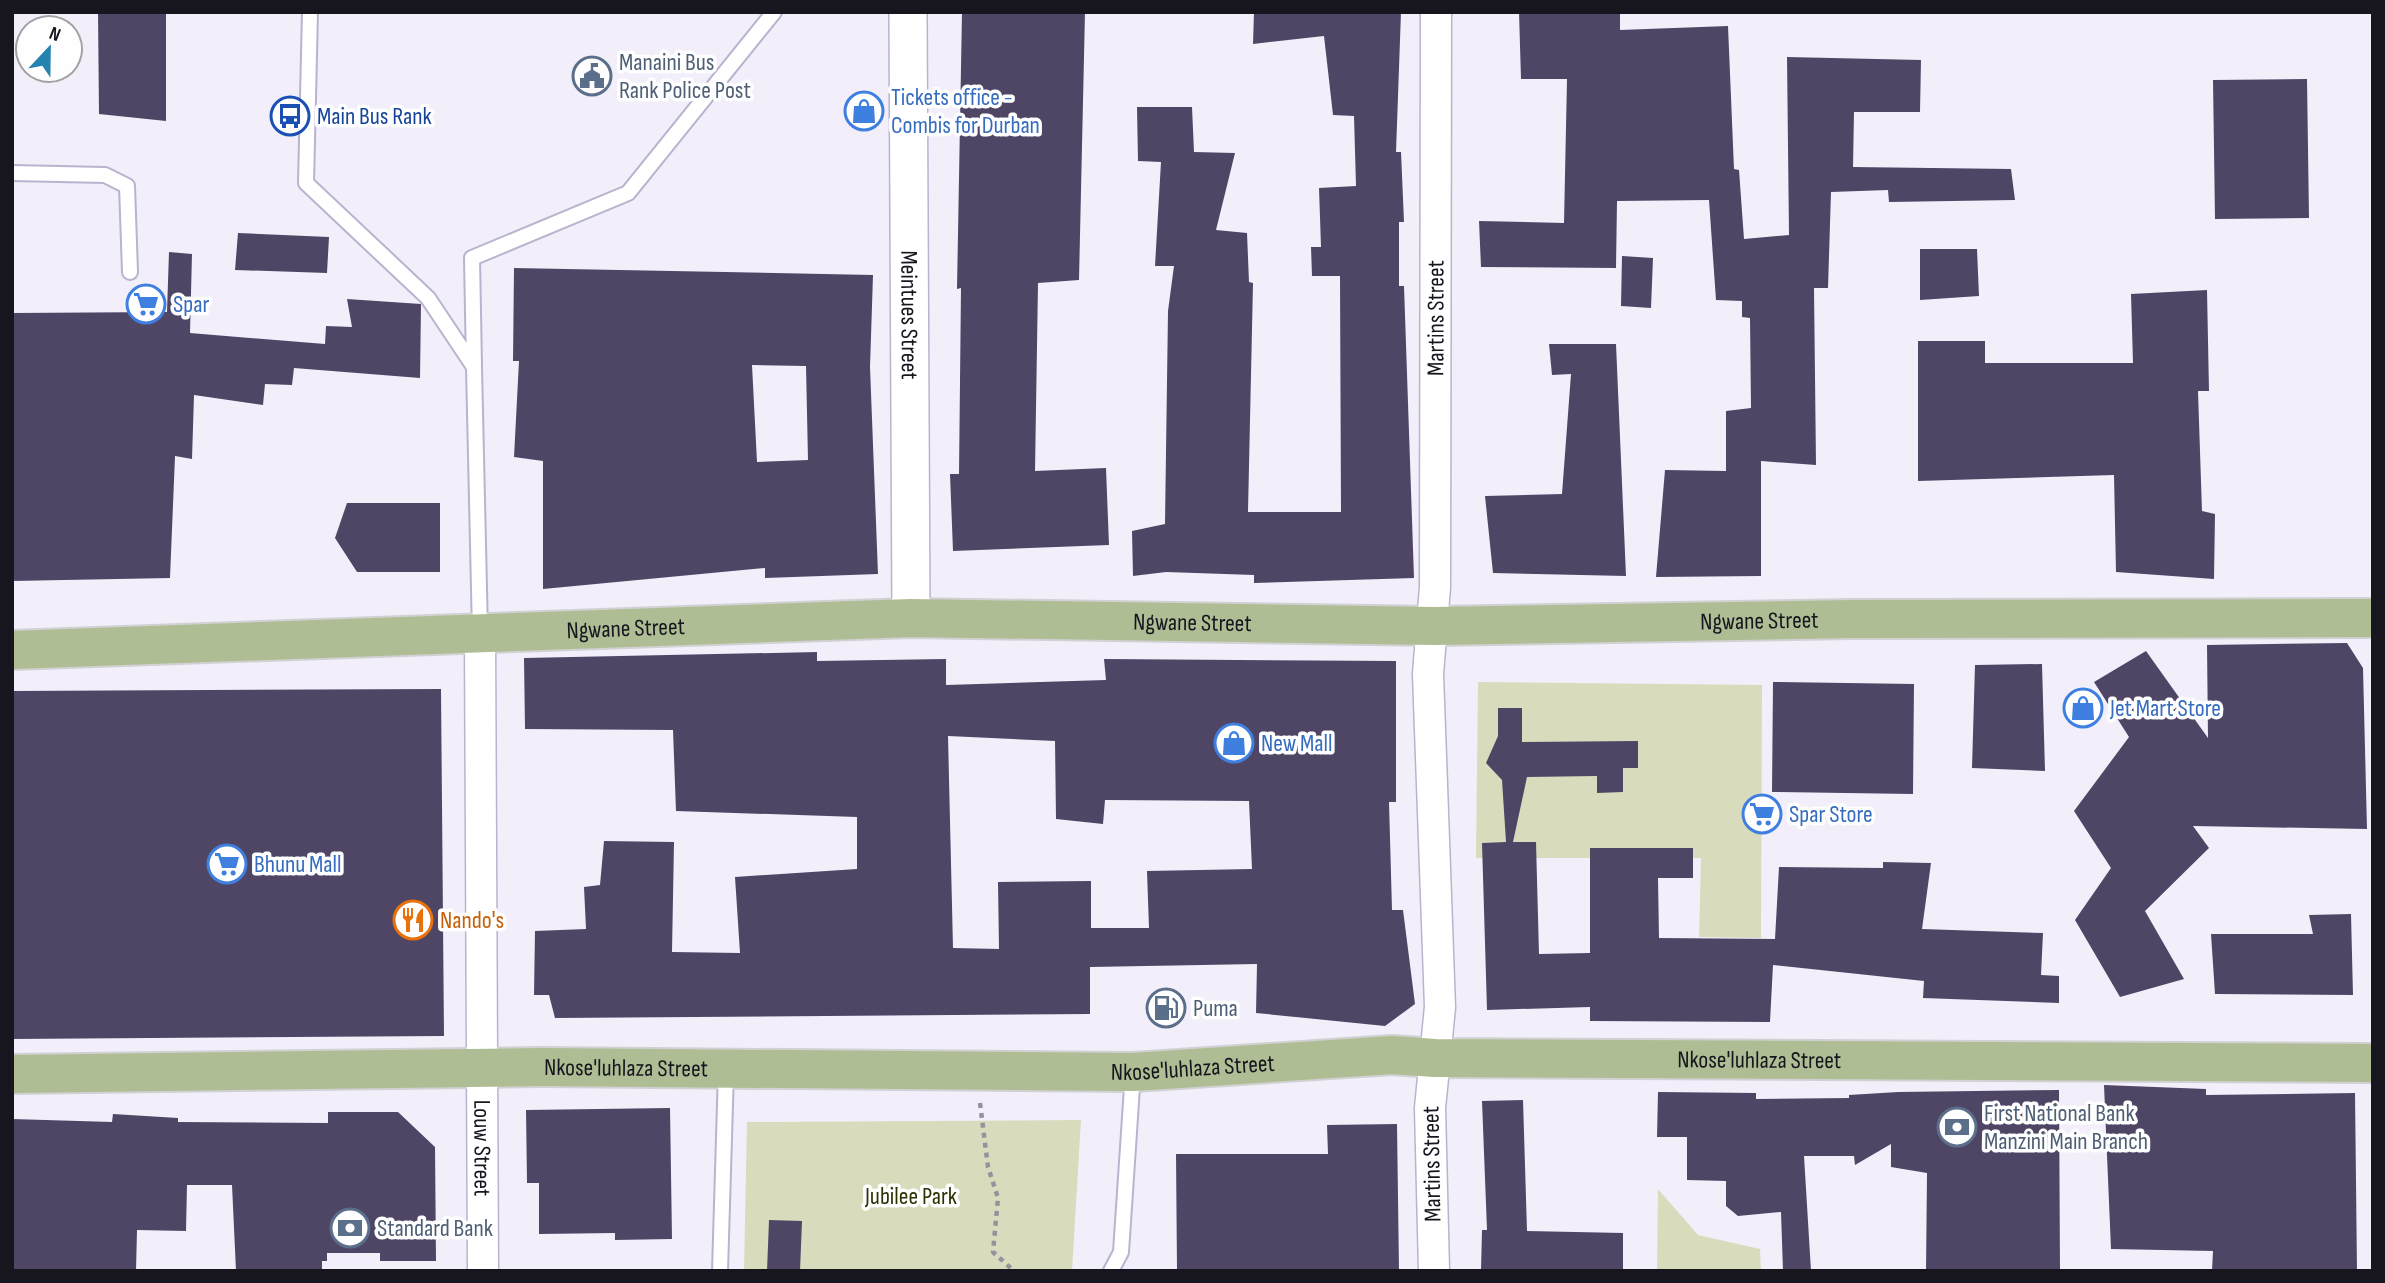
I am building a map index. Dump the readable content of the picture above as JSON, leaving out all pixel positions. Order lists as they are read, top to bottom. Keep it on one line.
{"streets":{"main road":["Ngwane Street","Nkose'luhlaza Street"],"street":["Meintues Street","Martins Street","Louw Street"]},"crossings":[["Meintues Street","Ngwane Street"],["Martins Street","Ngwane Street"],["Martins Street","Nkose'luhlaza Street"],["Ngwane Street","Louw Street"],["Nkose'luhlaza Street","Louw Street"]],"parks":["Jubilee Park"],"places":{"public building":["Manaini Bus Rank Police Post"],"shop":["Tickets office - Combis for Durban","Jet Mart Store","New Mall"],"bus stop":["Main Bus Rank"],"supermarket":["Spar","Spar Store","Bhunu Mall"],"restaurant":["Nando's"],"fuel station":["Puma"],"bank":["First National Bank Manzini Main Branch","Standard Bank"]},"north":"top"}
